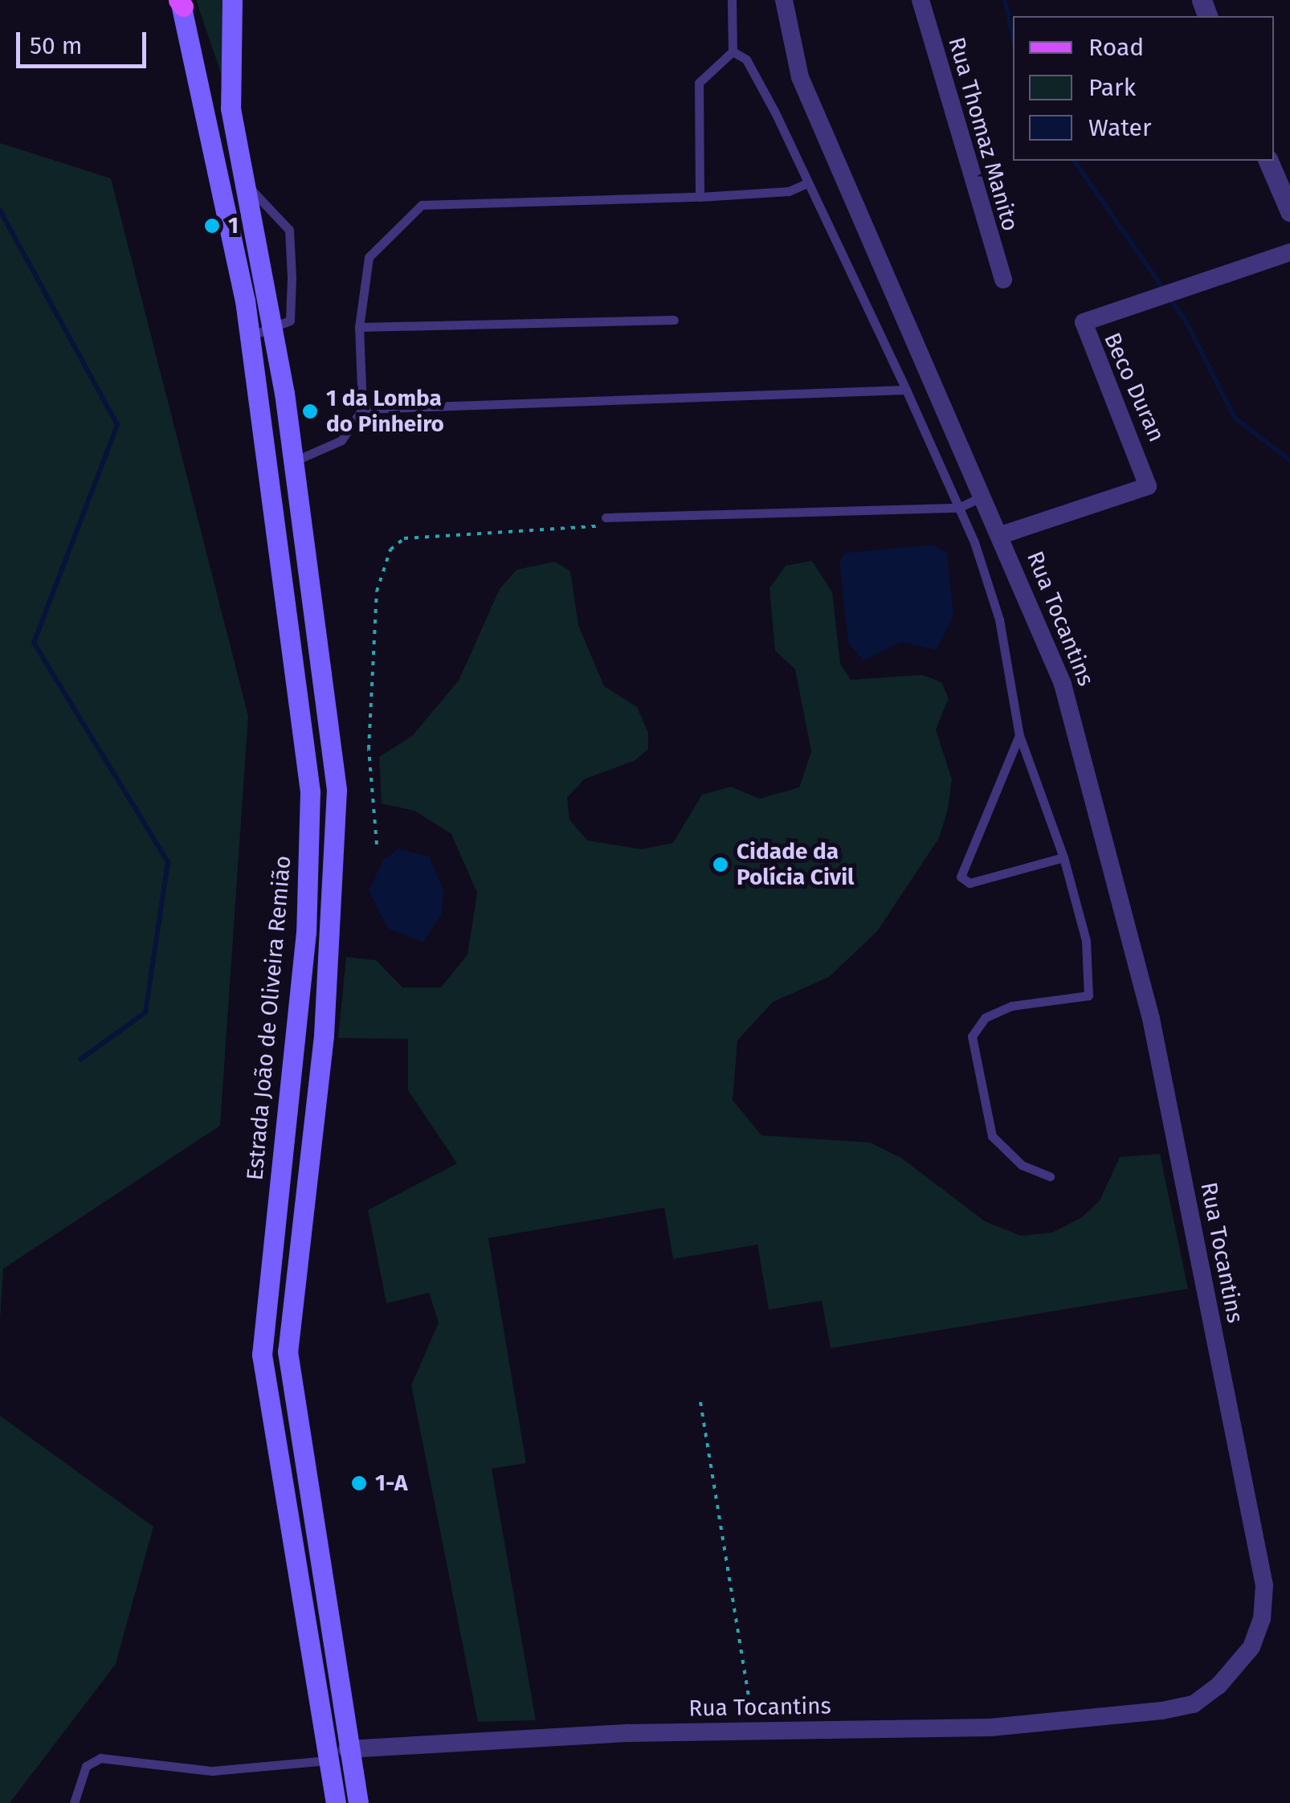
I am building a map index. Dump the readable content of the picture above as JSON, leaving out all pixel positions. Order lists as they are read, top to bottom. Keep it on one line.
{"streets":{"main road":["Estrada João de Oliveira Remião"],"street":["Rua Thomaz Manito","Beco Duran","Rua Tocantins"]},"crossings":[["Beco Duran","Rua Tocantins"]],"places":["1","1 da Lomba do Pinheiro","Cidade da Polícia Civil","1-A"],"legend":["Road","Park","Water"],"scale_bar":"50 m"}
